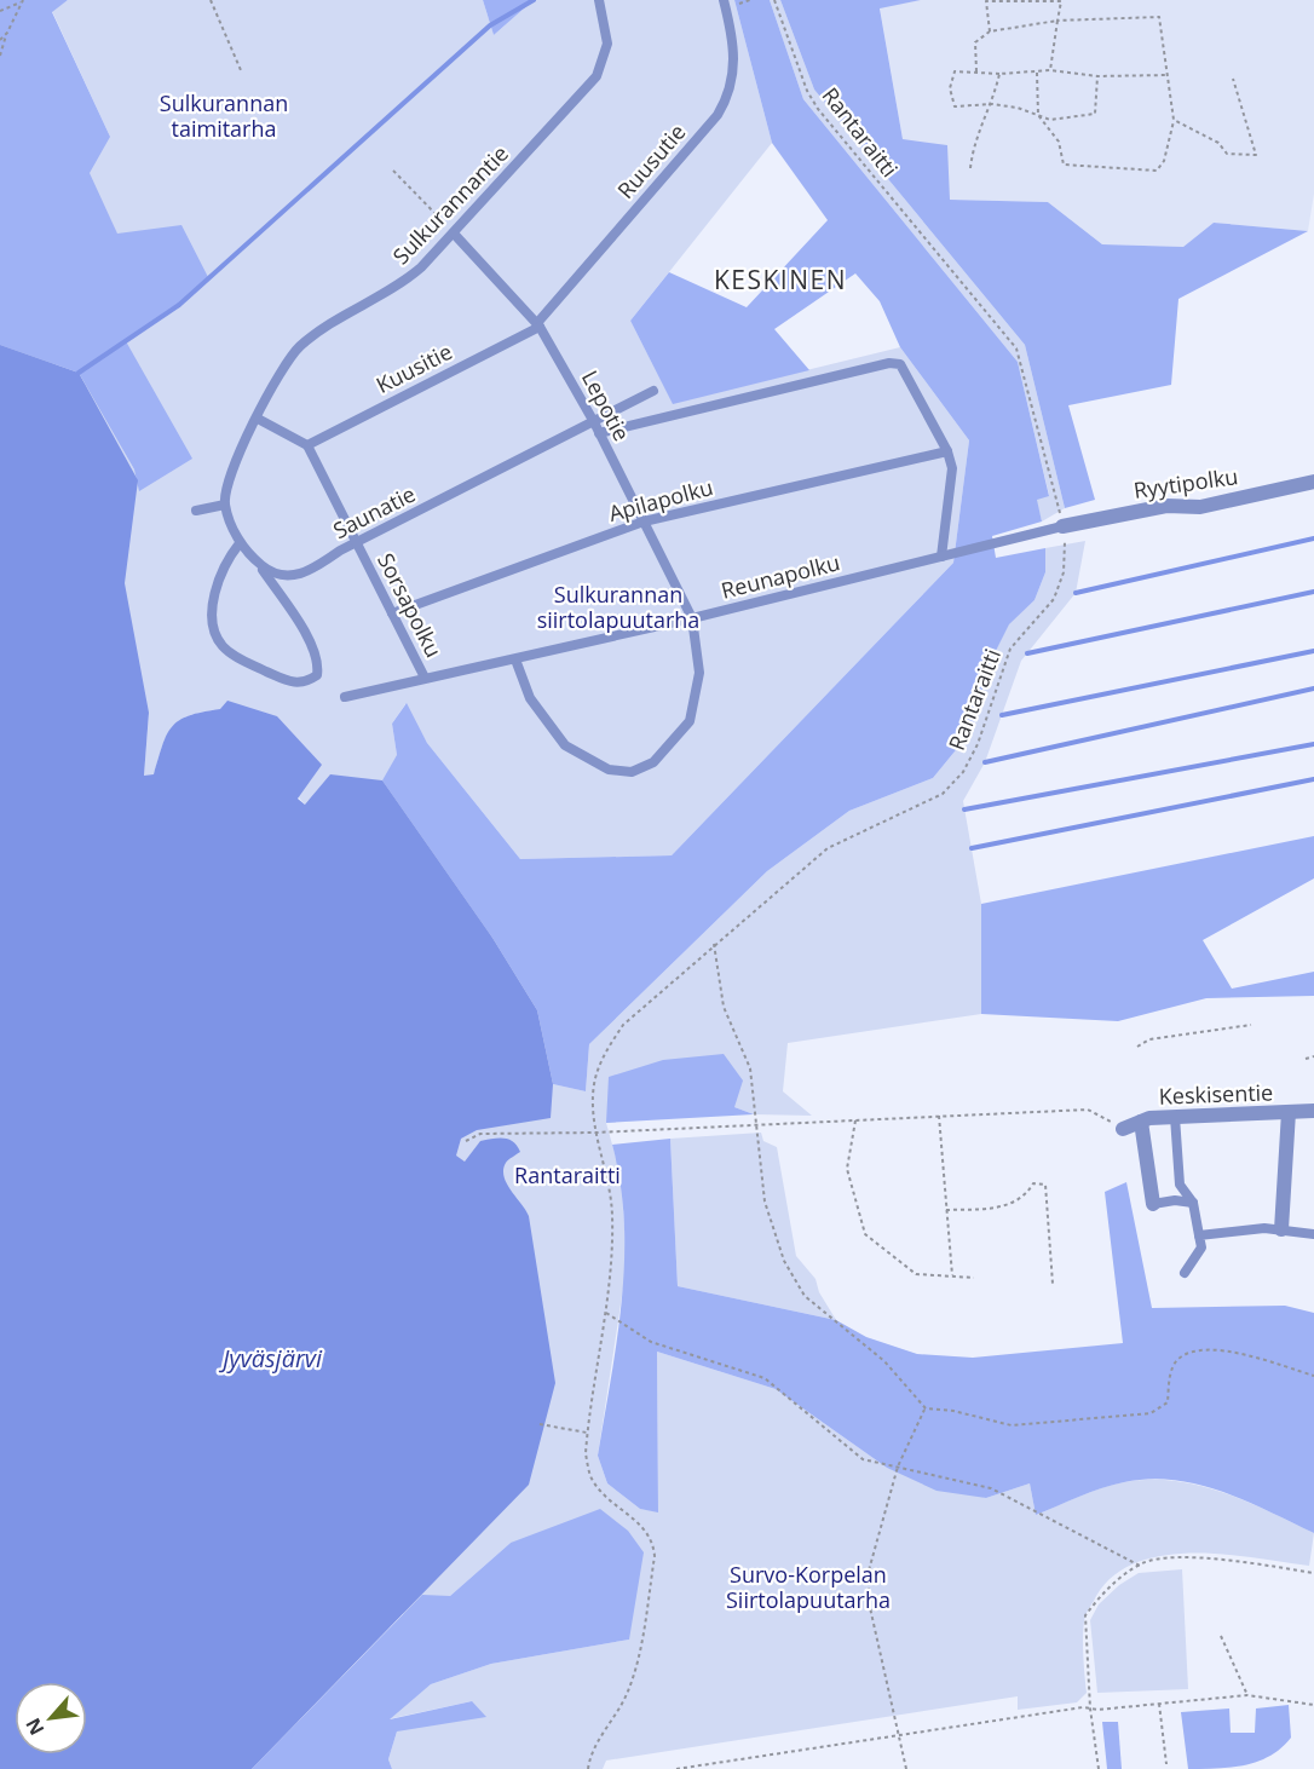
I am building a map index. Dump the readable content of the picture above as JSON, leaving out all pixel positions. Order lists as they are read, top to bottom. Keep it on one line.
{"streets":{"street":["Ryytipolku","Keskisentie"],"lane":["Ruusutie","Sulkurannantie","Kuusitie","Lepotie","Apilapolku","Saunatie","Reunapolku","Sorsapolku"],"path":["Rantaraitti"]},"crossings":[["Rantaraitti","Ryytipolku"],["Rantaraitti","Reunapolku"],["Ruusutie","Kuusitie"],["Ruusutie","Lepotie"],["Sulkurannantie","Lepotie"],["Sulkurannantie","Saunatie"],["Kuusitie","Lepotie"],["Kuusitie","Sorsapolku"],["Lepotie","Apilapolku"],["Lepotie","Saunatie"],["Lepotie","Reunapolku"],["Ryytipolku","Reunapolku"],["Apilapolku","Saunatie"],["Apilapolku","Sorsapolku"],["Saunatie","Sorsapolku"],["Reunapolku","Sorsapolku"]],"districts":["KESKINEN"],"water":["Jyväsjärvi"],"parks":["Sulkurannan taimitarha","Sulkurannan siirtolapuutarha","Rantaraitti","Survo-Korpelan Siirtolapuutarha"],"north":"bottom left"}
